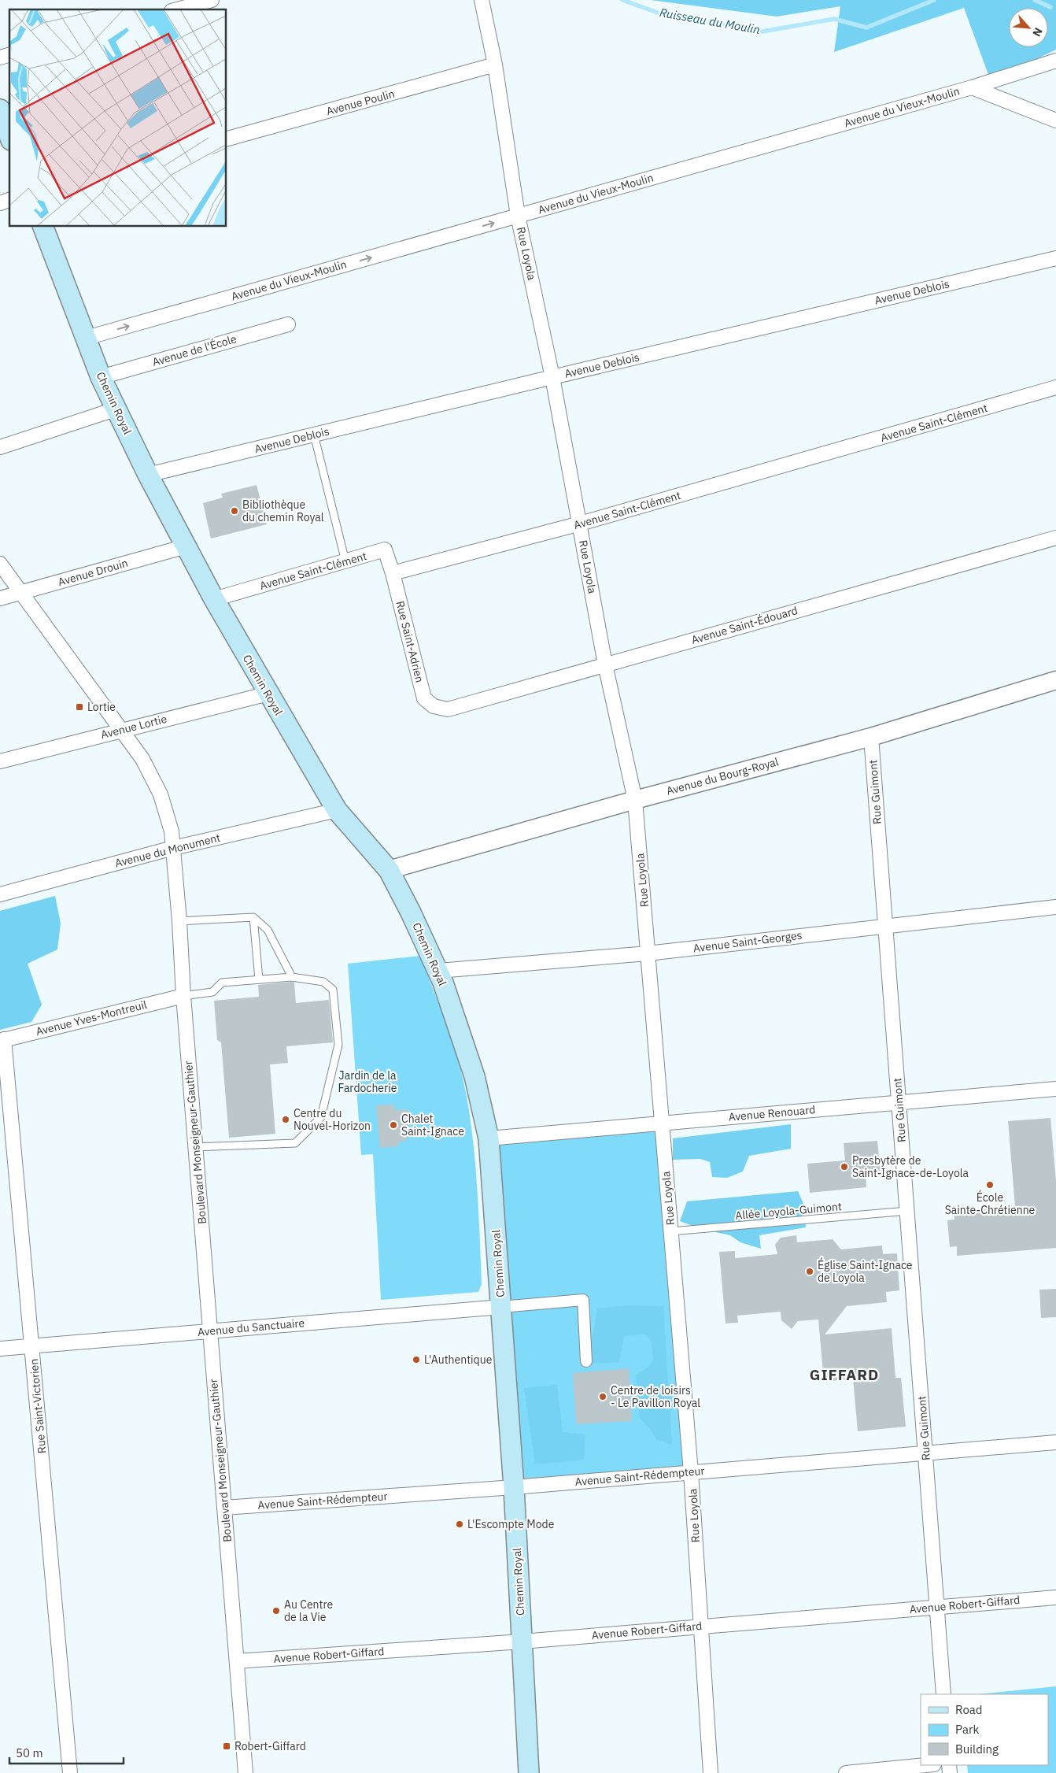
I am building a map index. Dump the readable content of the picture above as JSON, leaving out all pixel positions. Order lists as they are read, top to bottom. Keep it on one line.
{"streets":{"main road":["Chemin Royal"],"street":["Avenue Poulin","Avenue du Vieux-Moulin","Rue Loyola","Avenue Deblois","Avenue de l'École","Avenue Saint-Clément","Avenue Drouin","Avenue Saint-Édouard","Rue Saint-Adrien","Avenue Lortie","Avenue du Bourg-Royal","Rue Guimont","Avenue du Monument","Avenue Saint-Georges","Avenue Yves-Montreuil","Avenue Renouard","Boulevard Monseigneur-Gauthier","Avenue du Sanctuaire","Rue Saint-Victorien","Avenue Saint-Rédempteur","Avenue Robert-Giffard"],"lane":["Allée Loyola-Guimont"]},"crossings":[["Avenue Poulin","Rue Loyola"],["Avenue du Vieux-Moulin","Rue Loyola"],["Avenue du Vieux-Moulin","Chemin Royal"],["Rue Loyola","Avenue Deblois"],["Rue Loyola","Avenue Saint-Clément"],["Rue Loyola","Avenue Saint-Édouard"],["Rue Loyola","Avenue du Bourg-Royal"],["Rue Loyola","Avenue Saint-Georges"],["Rue Loyola","Avenue Renouard"],["Rue Loyola","Allée Loyola-Guimont"],["Rue Loyola","Avenue Saint-Rédempteur"],["Rue Loyola","Avenue Robert-Giffard"],["Avenue Deblois","Chemin Royal"],["Avenue de l'École","Chemin Royal"],["Chemin Royal","Avenue Saint-Clément"],["Chemin Royal","Avenue Drouin"],["Chemin Royal","Avenue Lortie"],["Chemin Royal","Avenue du Bourg-Royal"],["Chemin Royal","Avenue du Monument"],["Chemin Royal","Avenue Saint-Georges"],["Chemin Royal","Avenue Renouard"],["Chemin Royal","Avenue du Sanctuaire"],["Chemin Royal","Avenue Saint-Rédempteur"],["Chemin Royal","Avenue Robert-Giffard"],["Avenue Saint-Clément","Rue Saint-Adrien"],["Avenue Drouin","Boulevard Monseigneur-Gauthier"],["Avenue Saint-Édouard","Rue Saint-Adrien"],["Avenue Lortie","Boulevard Monseigneur-Gauthier"],["Avenue du Bourg-Royal","Rue Guimont"],["Rue Guimont","Avenue Saint-Georges"],["Rue Guimont","Avenue Renouard"],["Rue Guimont","Allée Loyola-Guimont"],["Rue Guimont","Avenue Saint-Rédempteur"],["Rue Guimont","Avenue Robert-Giffard"],["Avenue du Monument","Boulevard Monseigneur-Gauthier"],["Avenue Yves-Montreuil","Boulevard Monseigneur-Gauthier"],["Avenue Yves-Montreuil","Rue Saint-Victorien"],["Boulevard Monseigneur-Gauthier","Avenue du Sanctuaire"],["Boulevard Monseigneur-Gauthier","Avenue Saint-Rédempteur"],["Boulevard Monseigneur-Gauthier","Avenue Robert-Giffard"],["Avenue du Sanctuaire","Rue Saint-Victorien"]],"one_way":["Avenue du Vieux-Moulin"],"districts":["GIFFARD"],"water":["Ruisseau du Moulin"],"parks":["Jardin de la Fardocherie"],"places":{"other":["Bibliothèque du chemin Royal","Centre du Nouvel-Horizon","Chalet Saint-Ignace","Presbytère de Saint-Ignace-de-Loyola","École Sainte-Chrétienne","Église Saint-Ignace de Loyola","L'Authentique","Centre de loisirs - Le Pavillon Royal","L'Escompte Mode","Au Centre de la Vie"],"transit":["Lortie","Robert-Giffard"]},"legend":["Road","Park","Building"],"scale_bar":"50 m","north":"bottom right"}
